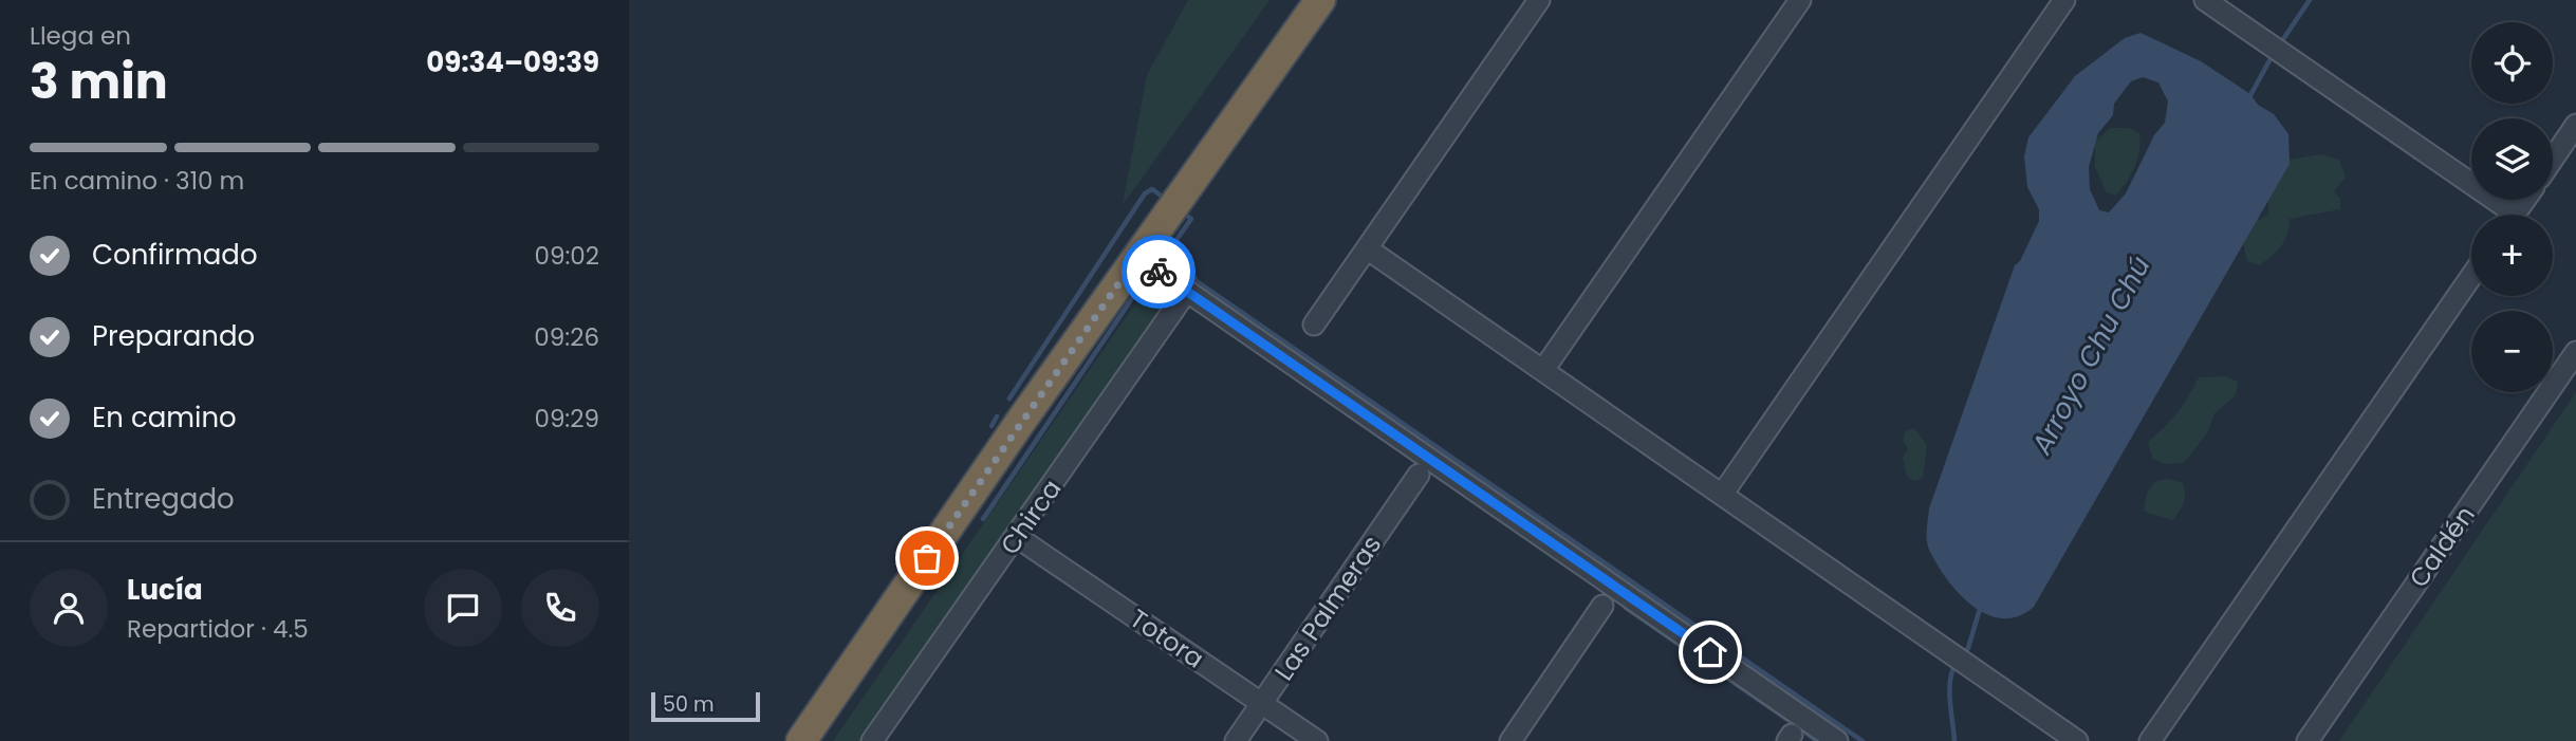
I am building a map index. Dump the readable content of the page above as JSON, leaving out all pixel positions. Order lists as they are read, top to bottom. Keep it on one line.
{"streets":{"street":["Chirca","Caldén","Las Palmeras","Totora"]},"crossings":[["Chirca","Totora"],["Las Palmeras","Totora"]],"water":["Arroyo Chu Chú"],"scale_bar":"50 m","page":{"heading":["3 min","Llega en","09:34–09:39"],"panel":["Lucía","Repartidor · 4.5"],"map_buttons":["+","−"],"bar":"En camino · 310 m","list":[["Confirmado","09:02"],["Preparando","09:26"],["En camino","09:29"],"Entregado"],"scale":"50 m"}}
